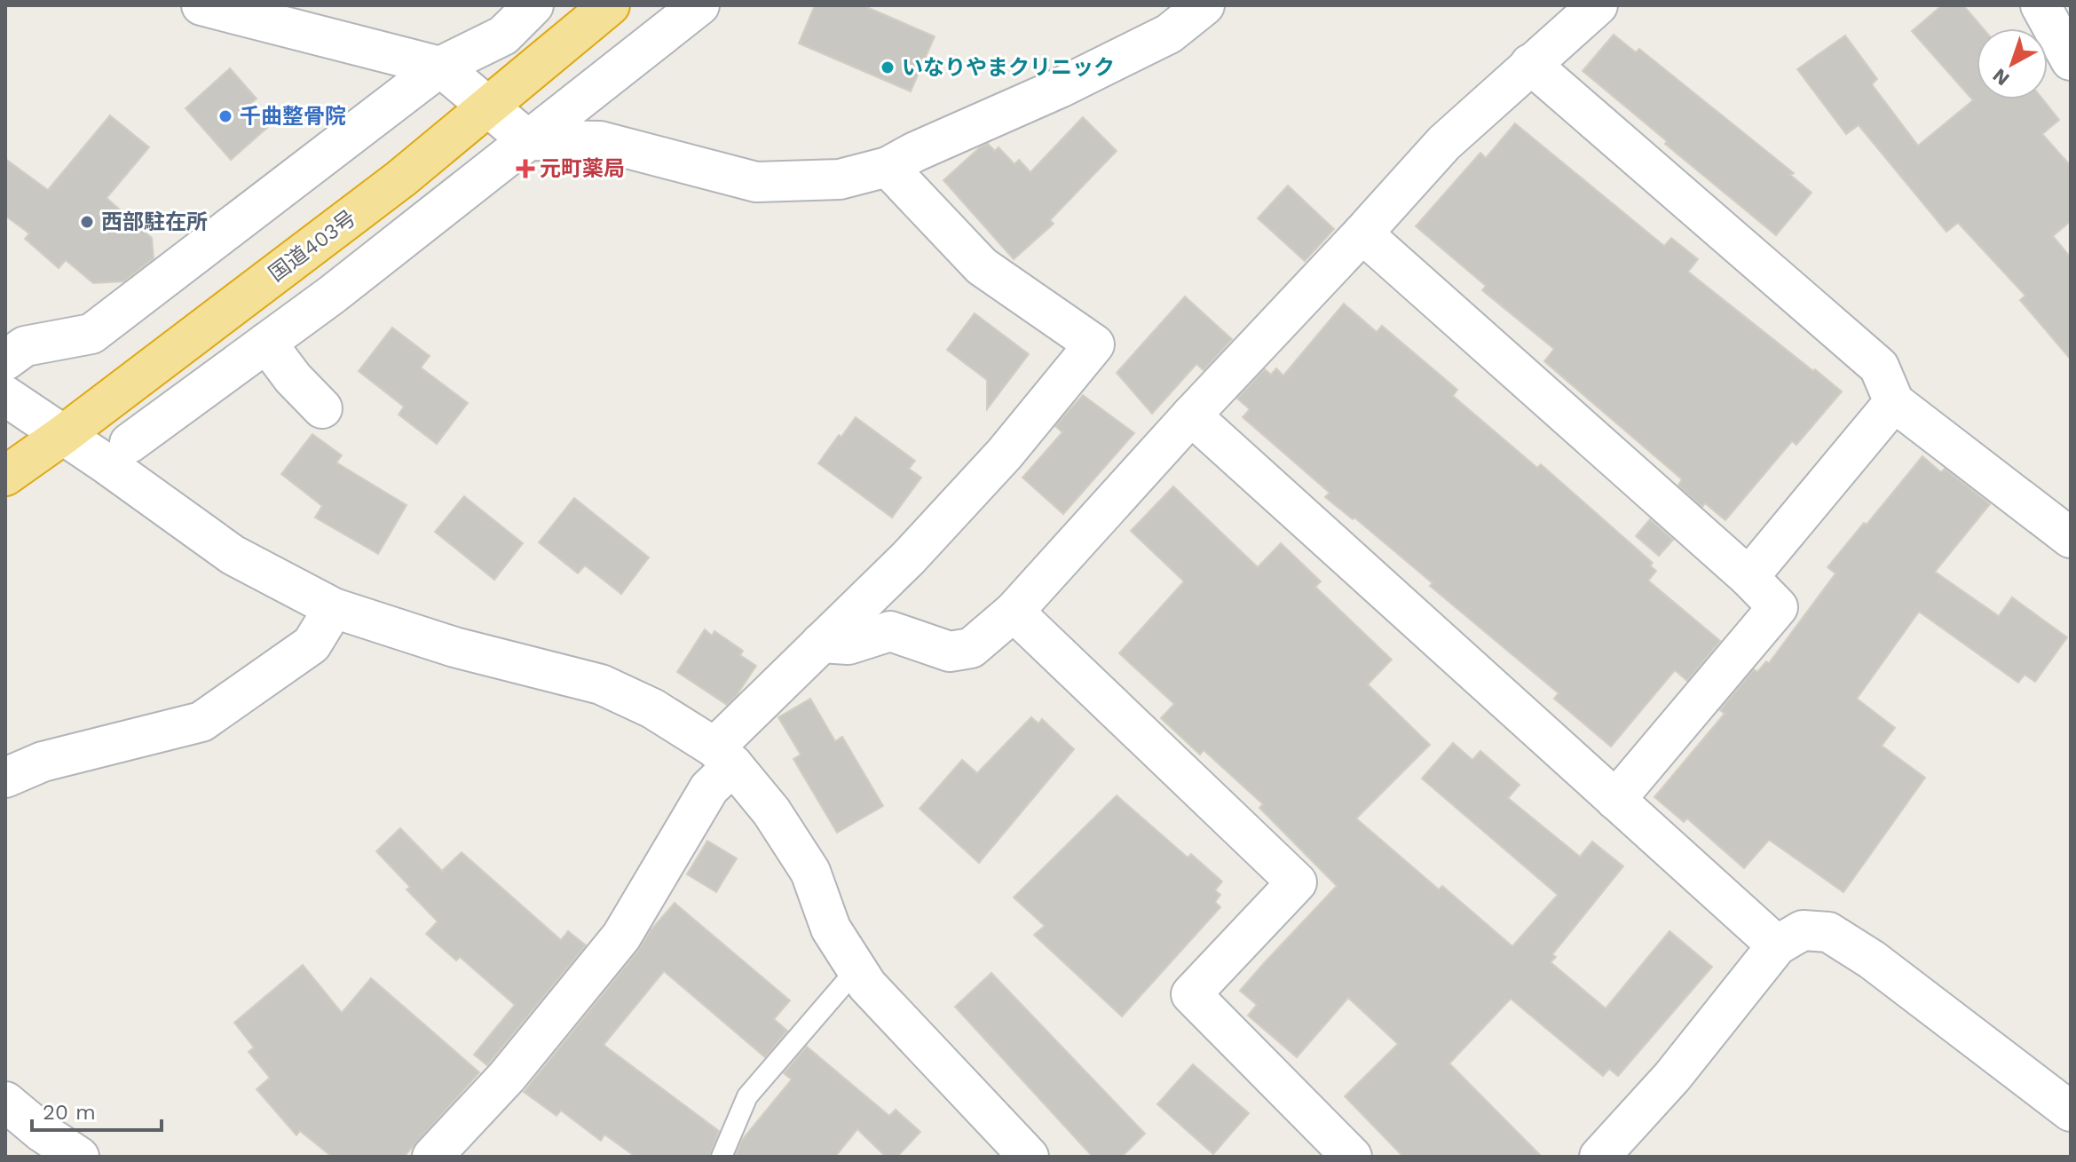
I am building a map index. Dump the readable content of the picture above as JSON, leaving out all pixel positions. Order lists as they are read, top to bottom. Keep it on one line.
{"streets":{"highway":["国道403号"]},"places":{"other":["いなりやまクリニック","千曲整骨院","西部駐在所"],"health":["元町薬局"]},"scale_bar":"20 m","north":"bottom left"}
